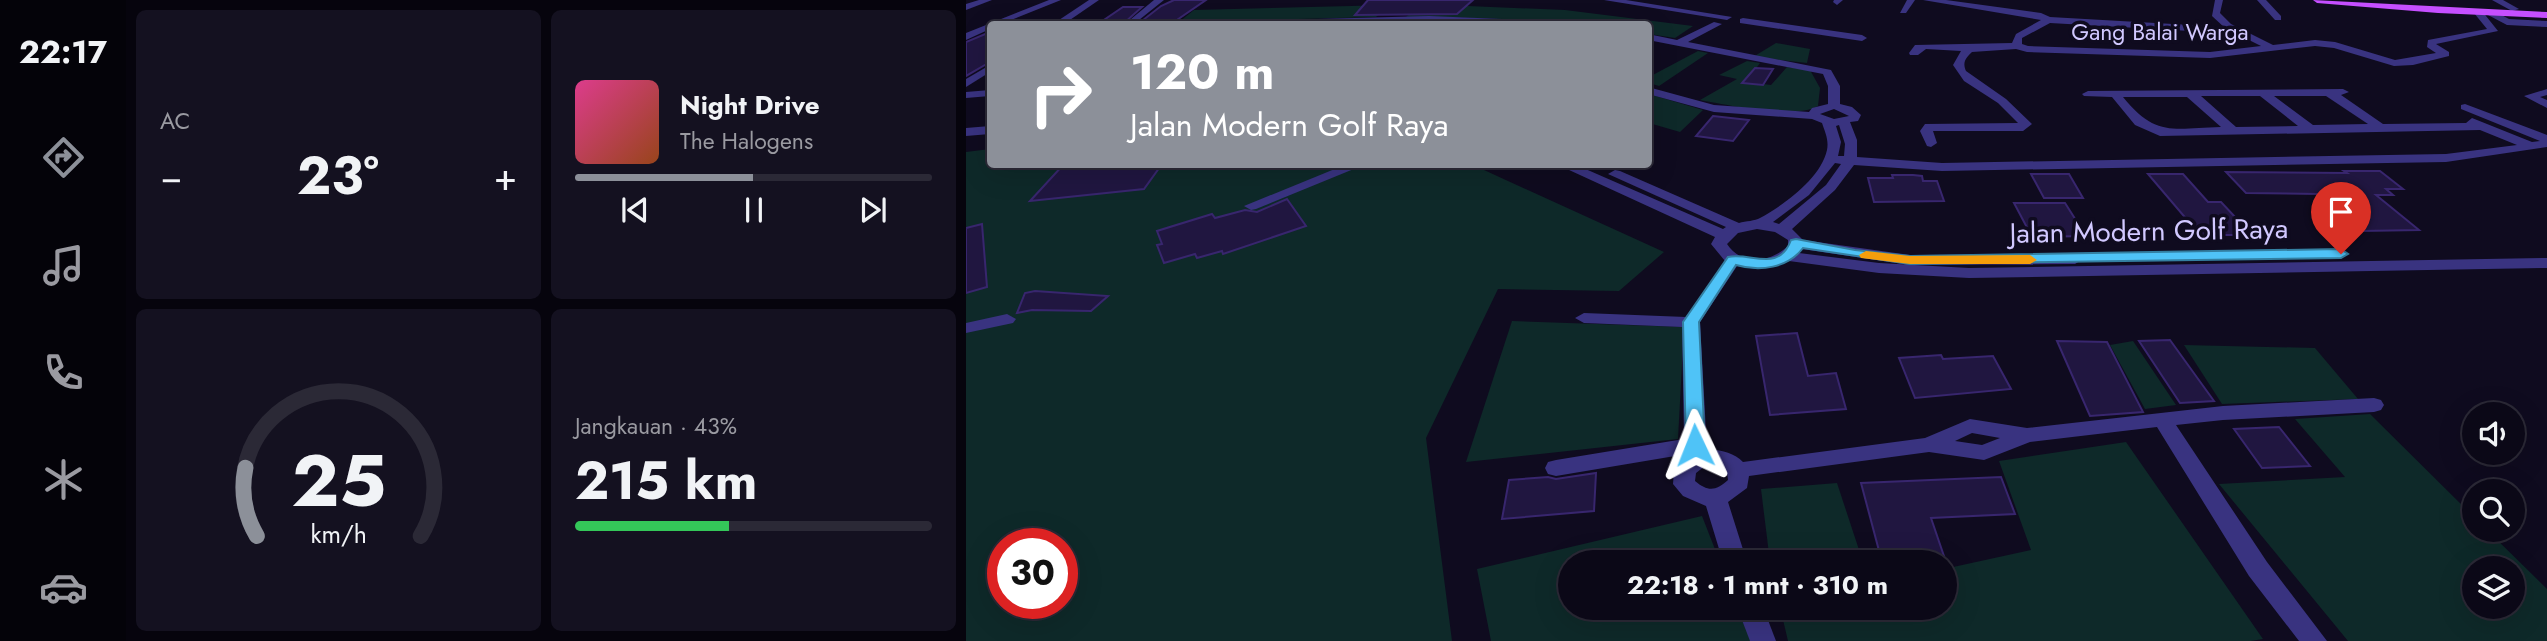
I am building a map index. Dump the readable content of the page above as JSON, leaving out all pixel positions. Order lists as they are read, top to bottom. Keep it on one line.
{"streets":{"street":["Gang Balai Warga","Jalan Modern Golf Raya"]},"page":{"tabs":"22:17","tile":["AC",["Jangkauan · 43%","215 km"]],"turn":["120 m","Jalan Modern Golf Raya"],"song":["Night Drive","The Halogens"],"heat":["−","23°","+"],"limit":"30","trip":"22:18 · 1 mnt · 310 m","gauge":["25","km/h"]}}
